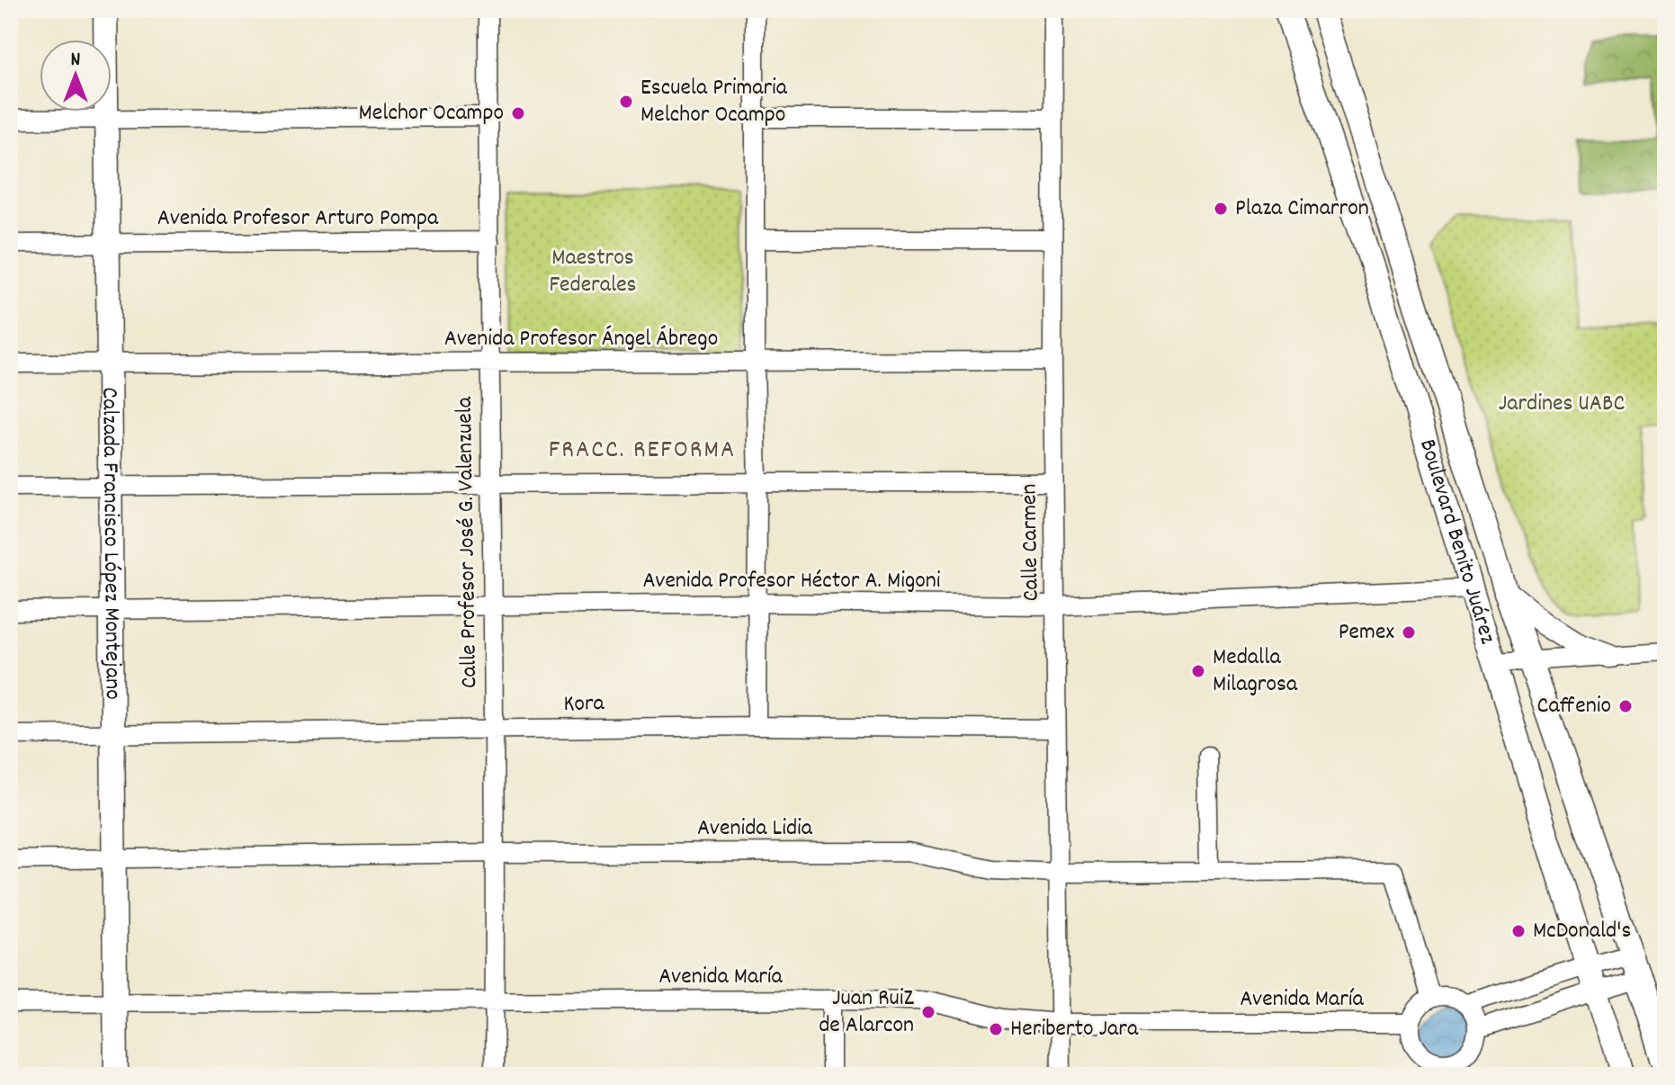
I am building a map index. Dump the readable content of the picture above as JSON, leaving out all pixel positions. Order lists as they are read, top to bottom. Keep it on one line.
{"streets":{"main road":["Boulevard Benito Juárez","Calzada Francisco López Montejano"],"street":["Avenida Profesor Arturo Pompa","Avenida Profesor Ángel Ábrego","Calle Profesor José G. Valenzuela","Calle Carmen","Avenida Profesor Héctor A. Migoni","Kora","Avenida Lidia","Avenida María"]},"crossings":[["Avenida Profesor Arturo Pompa","Calzada Francisco López Montejano"],["Avenida Profesor Arturo Pompa","Calle Profesor José G. Valenzuela"],["Avenida Profesor Ángel Ábrego","Calzada Francisco López Montejano"],["Avenida Profesor Ángel Ábrego","Calle Profesor José G. Valenzuela"],["Avenida Profesor Ángel Ábrego","Calle Carmen"],["Boulevard Benito Juárez","Avenida Profesor Héctor A. Migoni"],["Calzada Francisco López Montejano","Avenida Profesor Héctor A. Migoni"],["Calzada Francisco López Montejano","Kora"],["Calzada Francisco López Montejano","Avenida Lidia"],["Calzada Francisco López Montejano","Avenida María"],["Calle Profesor José G. Valenzuela","Avenida Profesor Héctor A. Migoni"],["Calle Profesor José G. Valenzuela","Kora"],["Calle Profesor José G. Valenzuela","Avenida Lidia"],["Calle Profesor José G. Valenzuela","Avenida María"],["Calle Carmen","Avenida Profesor Héctor A. Migoni"],["Calle Carmen","Kora"],["Calle Carmen","Avenida Lidia"],["Calle Carmen","Avenida María"],["Avenida Lidia","Avenida María"]],"districts":["FRACC. REFORMA"],"parks":["Maestros Federales","Jardines UABC"],"places":["Escuela Primaria Melchor Ocampo","Melchor Ocampo","Plaza Cimarron","Pemex","Medalla Milagrosa","Caffenio","McDonald's","Juan RuiZ de Alarcon","Heriberto Jara"],"north":"top"}
